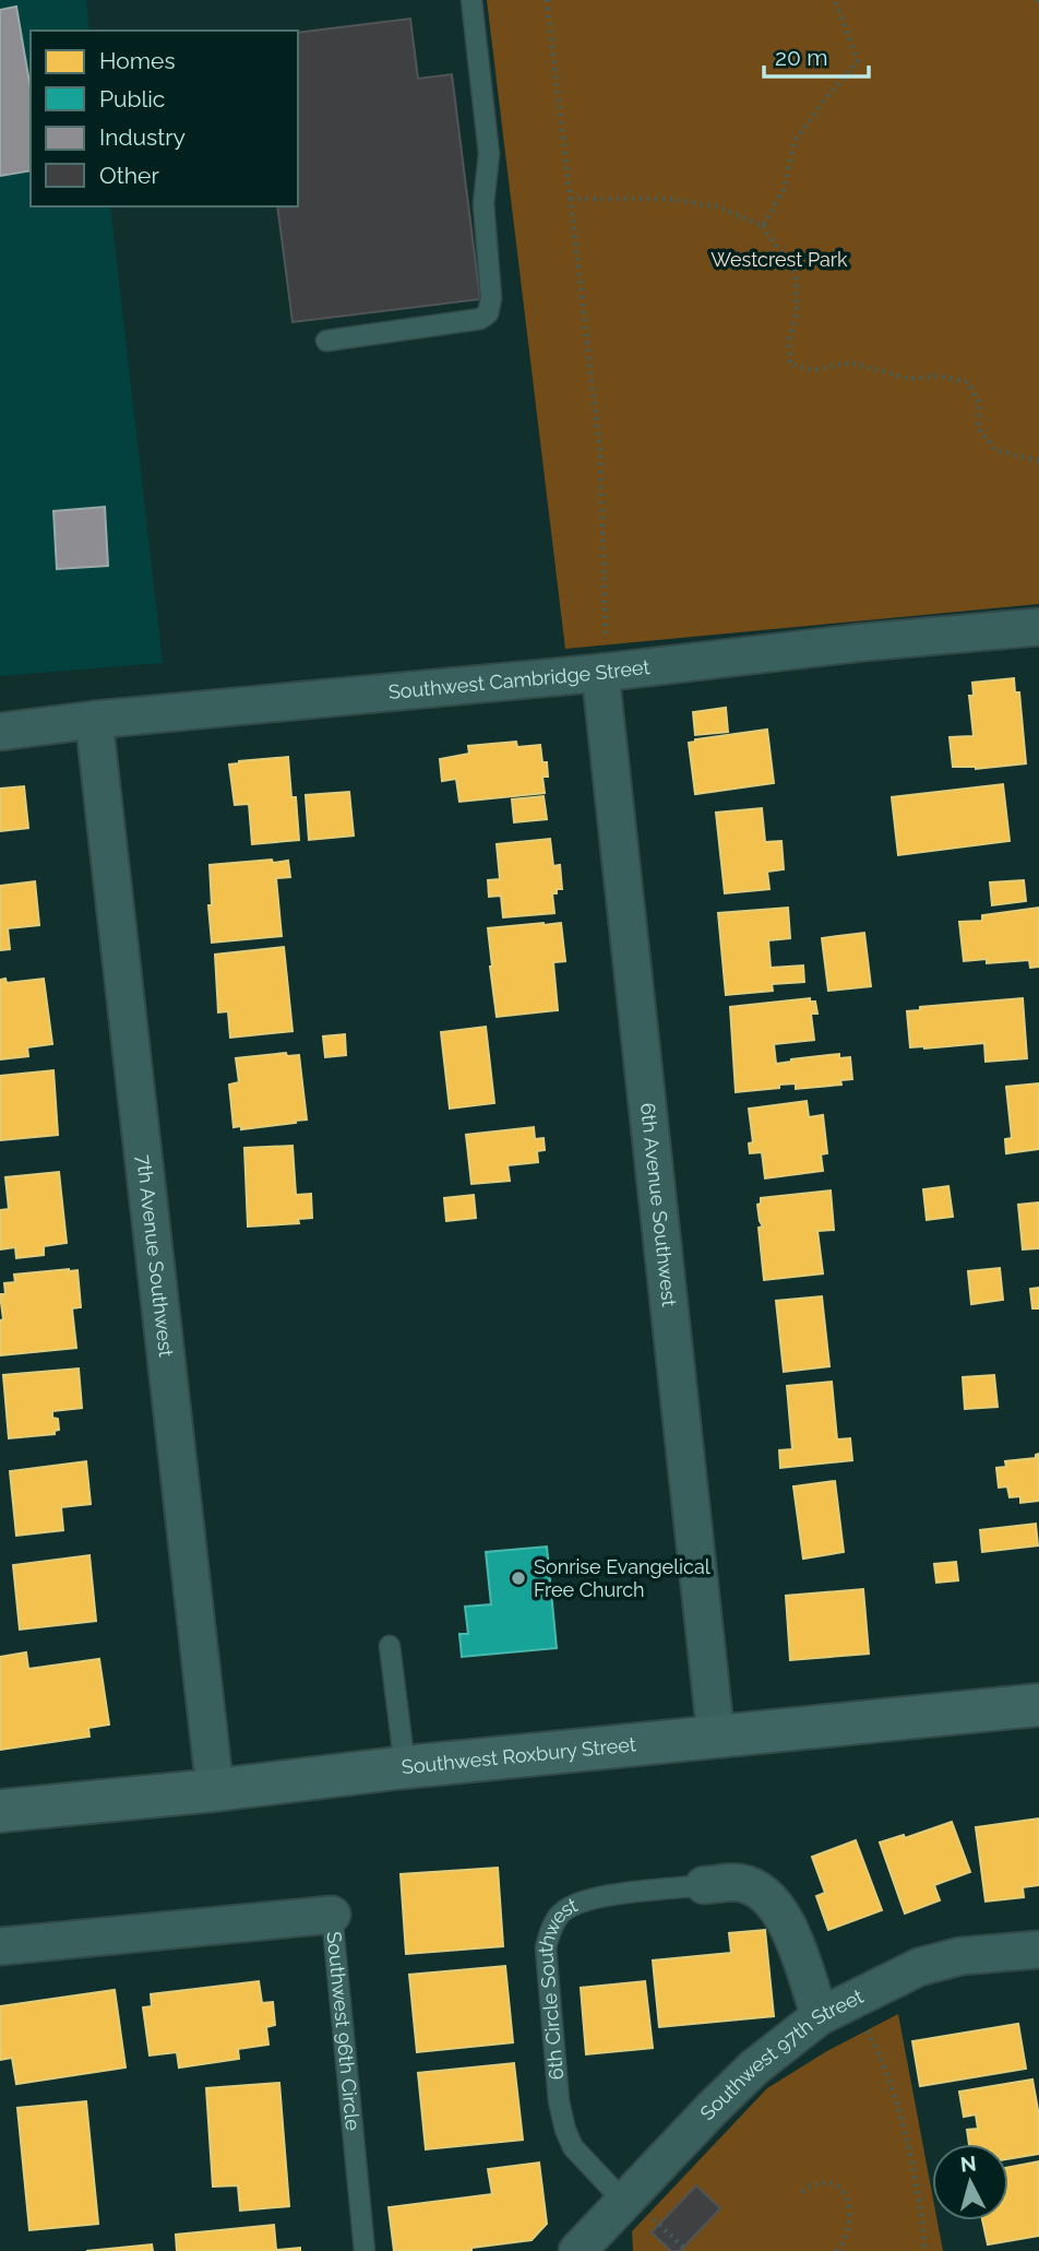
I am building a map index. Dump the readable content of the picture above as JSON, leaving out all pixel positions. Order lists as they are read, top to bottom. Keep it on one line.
{"streets":{"main road":["Southwest Roxbury Street"],"street":["Southwest Cambridge Street","6th Avenue Southwest","7th Avenue Southwest","6th Circle Southwest","Southwest 96th Circle","Southwest 97th Street"]},"crossings":[["Southwest Cambridge Street","6th Avenue Southwest"],["Southwest Cambridge Street","7th Avenue Southwest"],["6th Avenue Southwest","Southwest Roxbury Street"],["7th Avenue Southwest","Southwest Roxbury Street"],["6th Circle Southwest","Southwest 97th Street"]],"parks":["Westcrest Park"],"places":["Sonrise Evangelical Free Church"],"legend":["Homes","Public","Industry","Other"],"scale_bar":"20 m","north":"top"}
